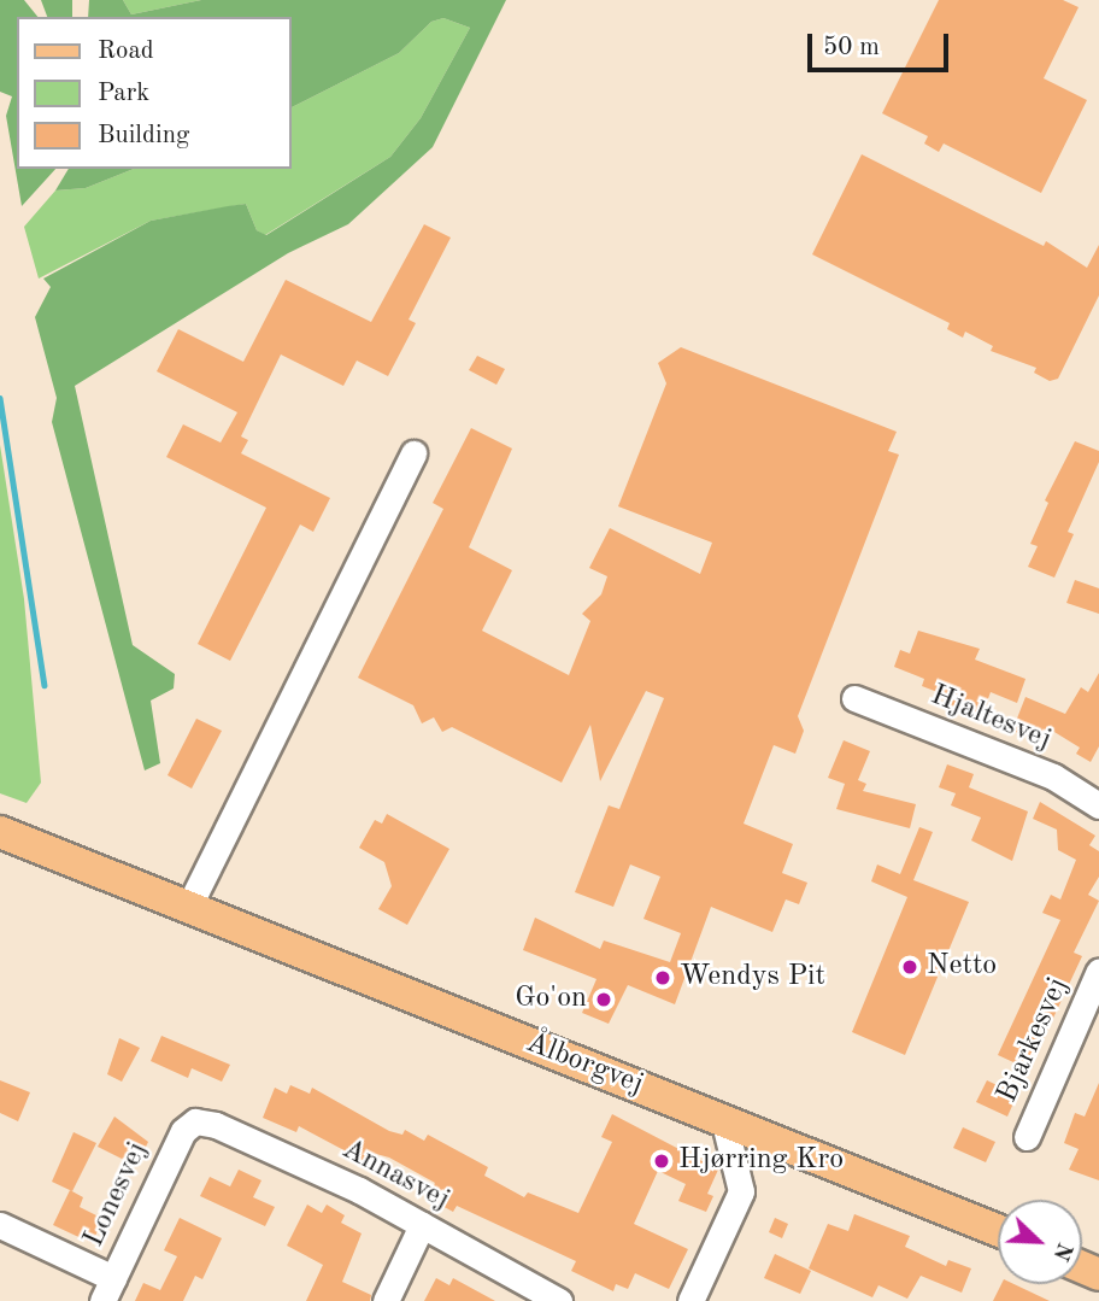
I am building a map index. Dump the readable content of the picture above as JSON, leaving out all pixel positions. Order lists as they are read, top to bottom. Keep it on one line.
{"streets":{"main road":["Ålborgvej"],"street":["Hjaltesvej","Bjarkesvej","Annasvej","Lonesvej"]},"crossings":[["Annasvej","Lonesvej"]],"places":["Netto","Wendys Pit","Go'on","Hjørring Kro"],"legend":["Road","Park","Building"],"scale_bar":"50 m","north":"bottom right"}
